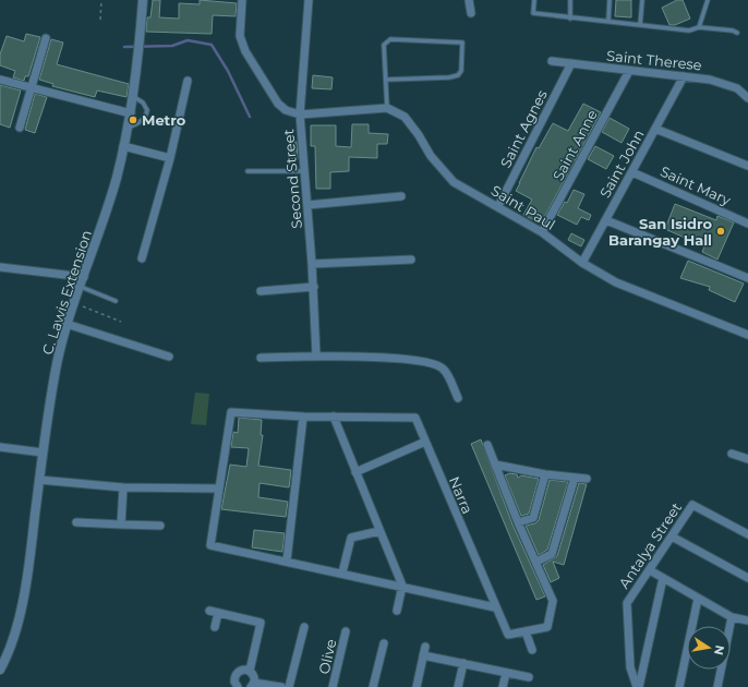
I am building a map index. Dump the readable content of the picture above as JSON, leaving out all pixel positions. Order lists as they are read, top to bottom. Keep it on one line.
{"streets":{"street":["Saint Therese","Saint Agnes","Saint Anne","Saint John","Second Street","Saint Mary","Saint Paul","C. Lawis Extension","Narra","Antalya Street","Olive"]},"crossings":[["Saint Therese","Saint Agnes"],["Saint Therese","Saint Anne"],["Saint Therese","Saint John"],["Saint Agnes","Saint Paul"],["Saint Anne","Saint Paul"],["Saint John","Saint Mary"],["Saint John","Saint Paul"]],"places":["Metro","San Isidro Barangay Hall"],"north":"right"}
